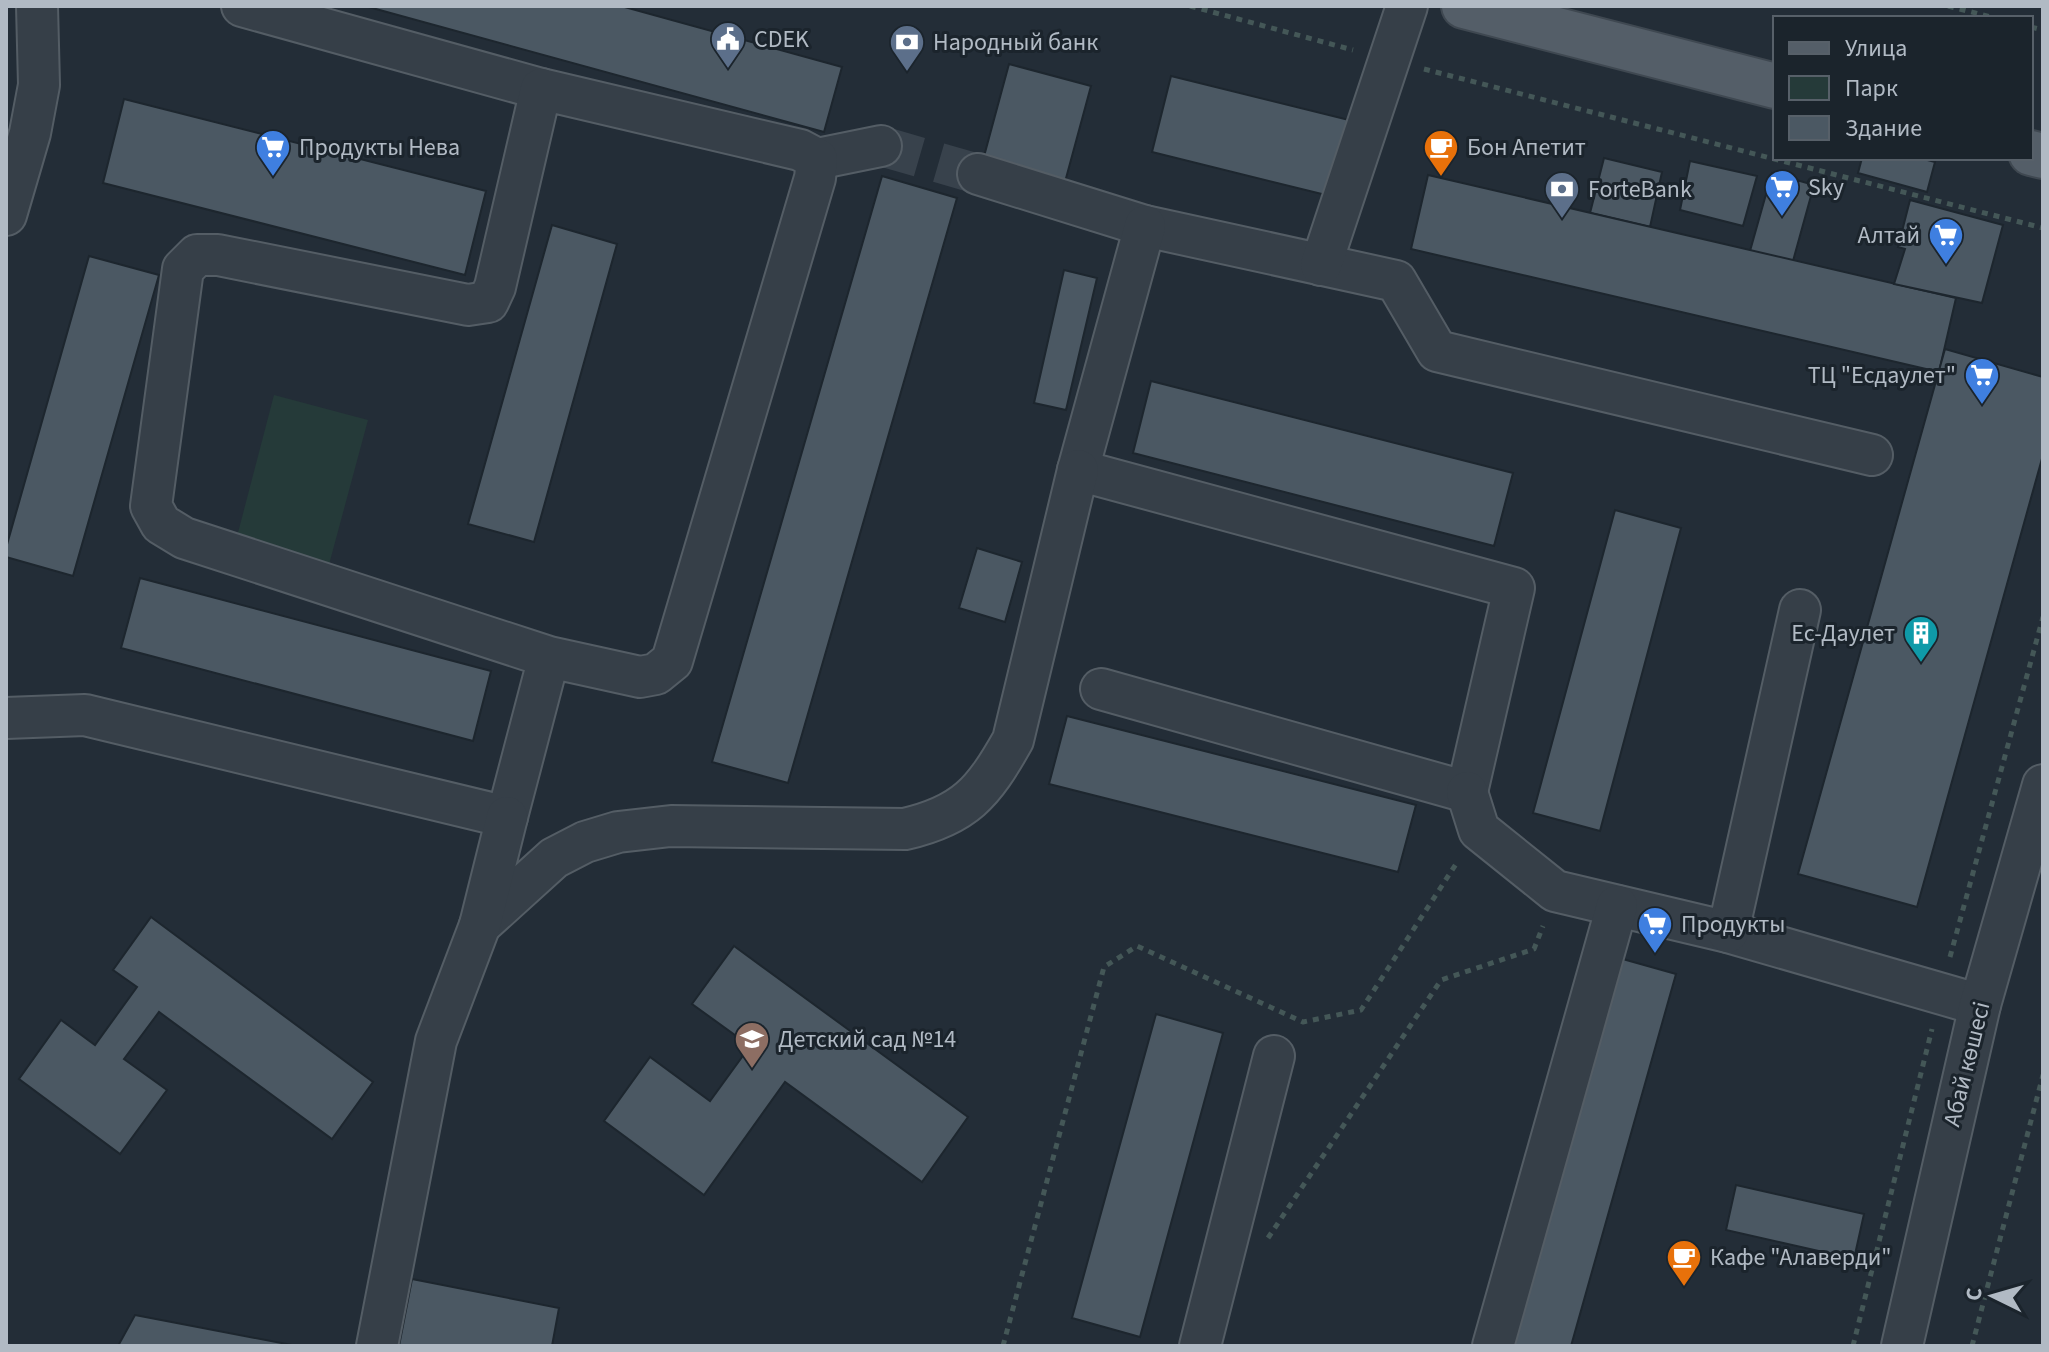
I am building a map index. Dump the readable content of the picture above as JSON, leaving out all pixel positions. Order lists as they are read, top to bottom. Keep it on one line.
{"streets":{"street":["Абай көшесі"]},"places":{"public building":["CDEK"],"bank":["Народный банк","ForteBank"],"supermarket":["Продукты Нева","Sky","Алтай","ТЦ \"Есдаулет\"","Продукты"],"cafe":["Бон Апетит","Кафе \"Алаверди\""],"building":["Ес-Даулет"],"school or university":["Детский сад №14"]},"legend":["Улица","Парк","Здание"],"north":"left"}
